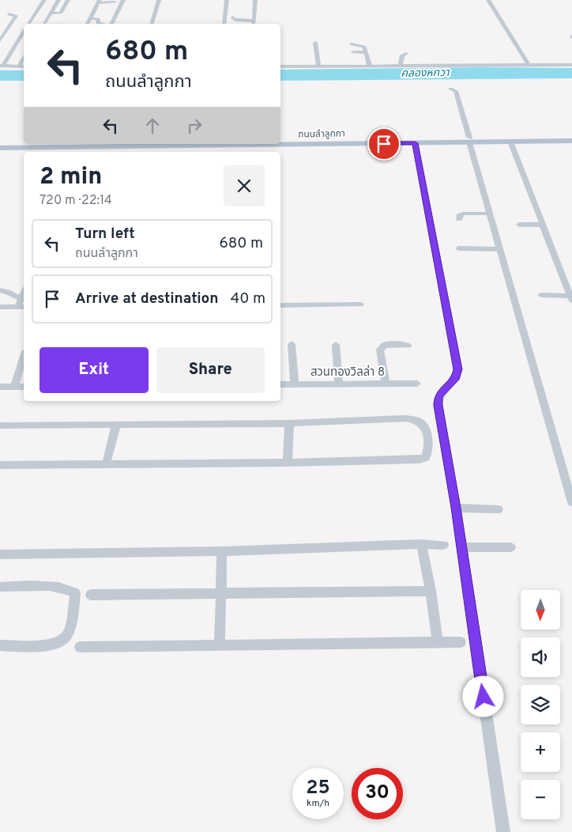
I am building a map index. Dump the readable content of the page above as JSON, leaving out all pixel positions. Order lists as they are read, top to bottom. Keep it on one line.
{"streets":{"main road":["ถนนลำลูกกา"],"street":["สวนทองวิลล่า 8"]},"water":["คลองหกวา"],"north":"bottom","page":{"turn":["680 m","ถนนลำลูกกา"],"heading":["2 min","720 m · 22:14"],"list":[{"name":"Turn left","note":"ถนนลำลูกกา","value":"680 m"},{"name":"Arrive at destination","value":"40 m"}],"buttons":["Exit","Share"],"map_buttons":["+","−"],"speed":"25 km/h","limit":"30"}}
